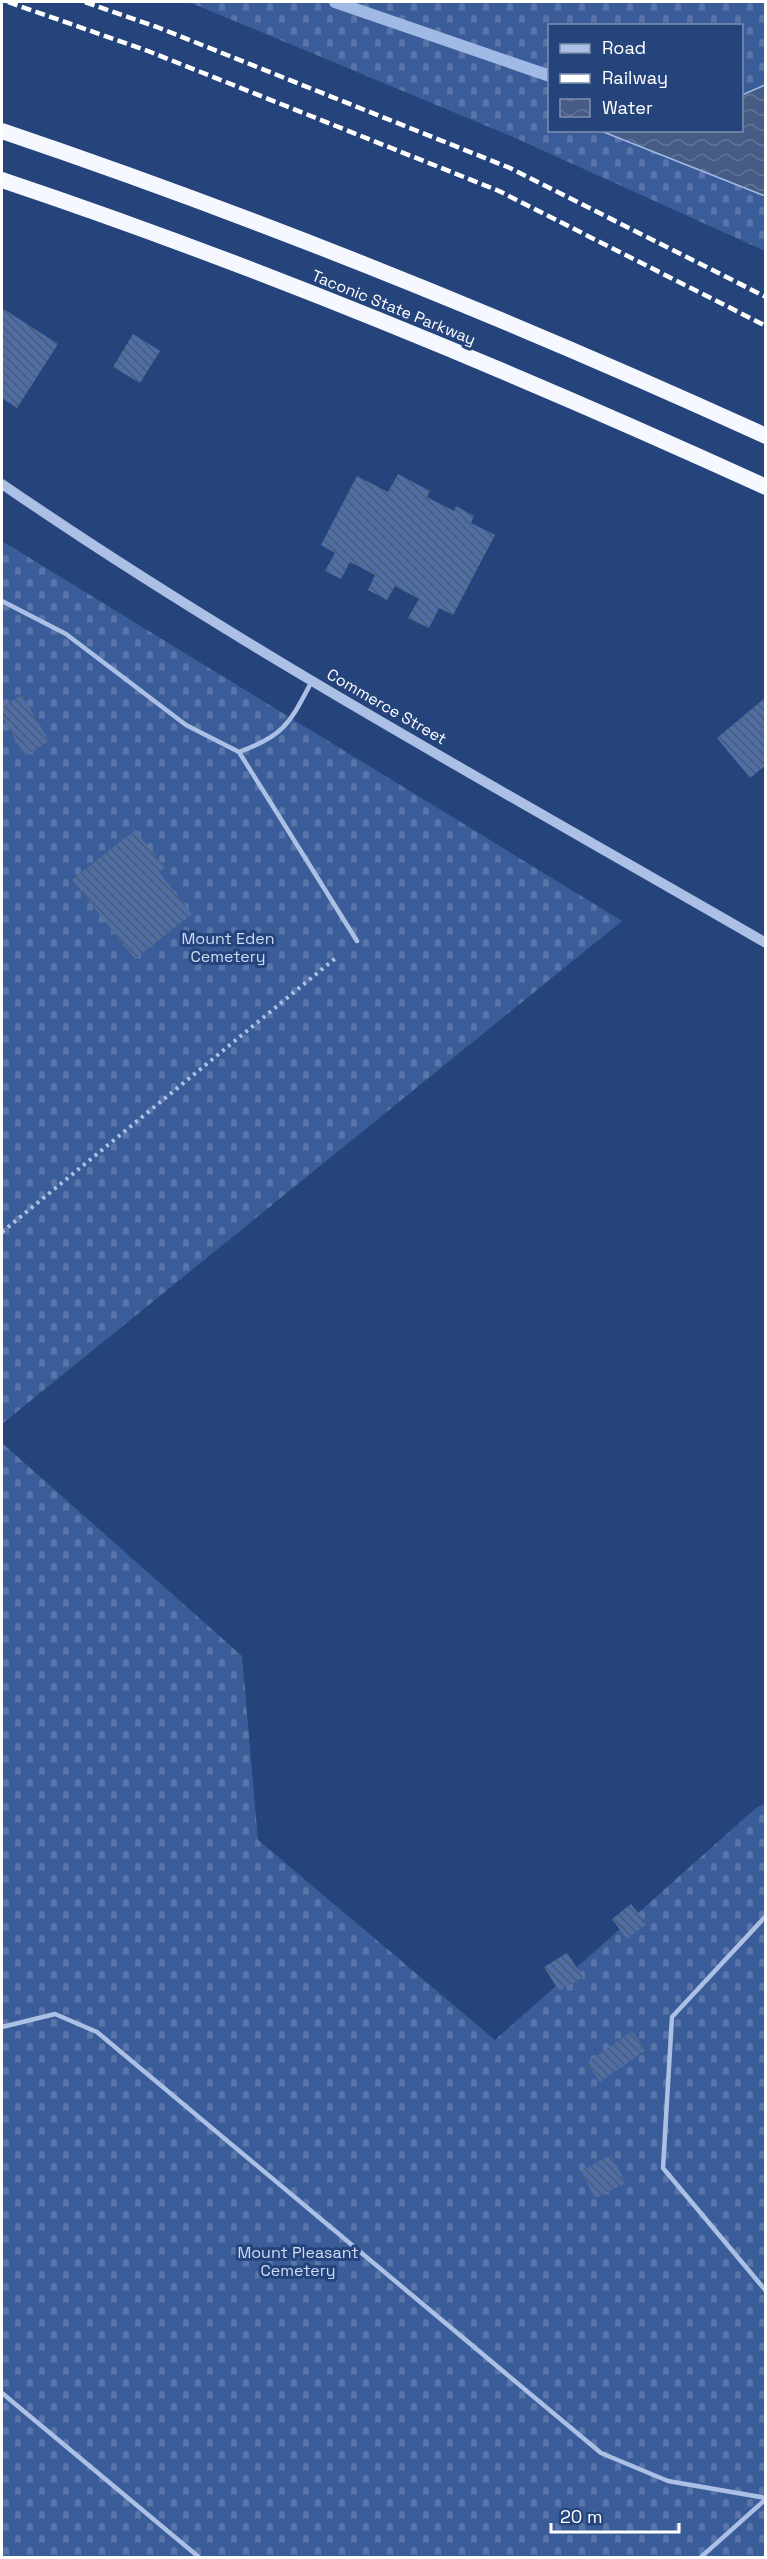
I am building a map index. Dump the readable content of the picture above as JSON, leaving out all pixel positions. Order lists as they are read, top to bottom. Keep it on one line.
{"streets":{"highway":["Taconic State Parkway"],"street":["Commerce Street"]},"parks":["Mount Eden Cemetery","Mount Pleasant Cemetery"],"legend":["Road","Railway","Water"],"scale_bar":"20 m"}
